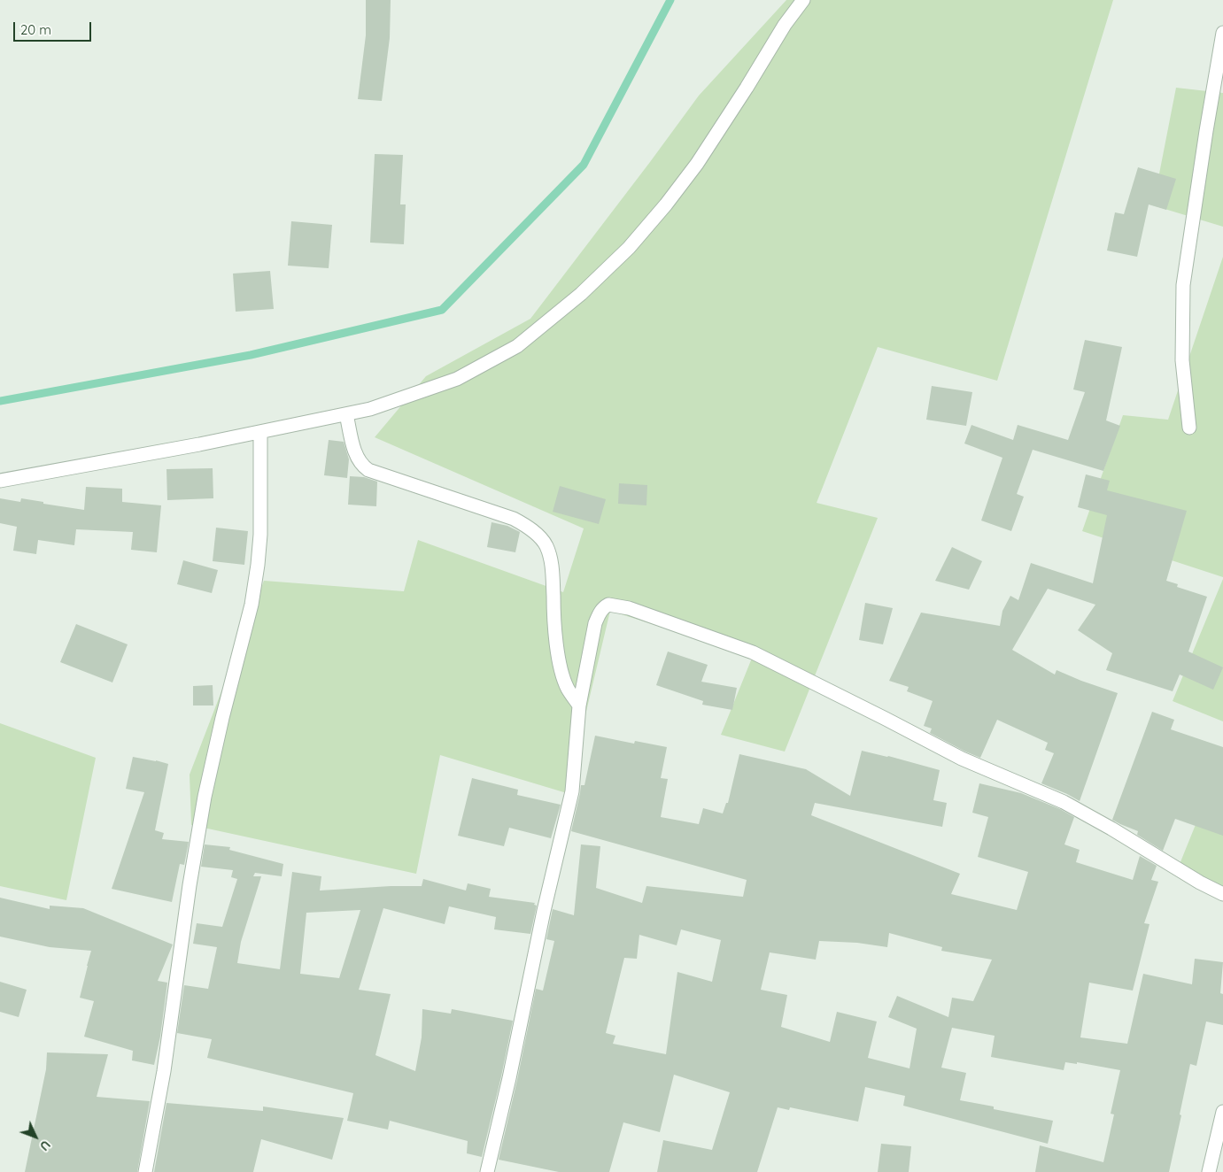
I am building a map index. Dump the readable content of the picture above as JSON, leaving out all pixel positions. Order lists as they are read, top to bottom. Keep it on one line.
{"scale_bar":"20 m","north":"bottom right"}
